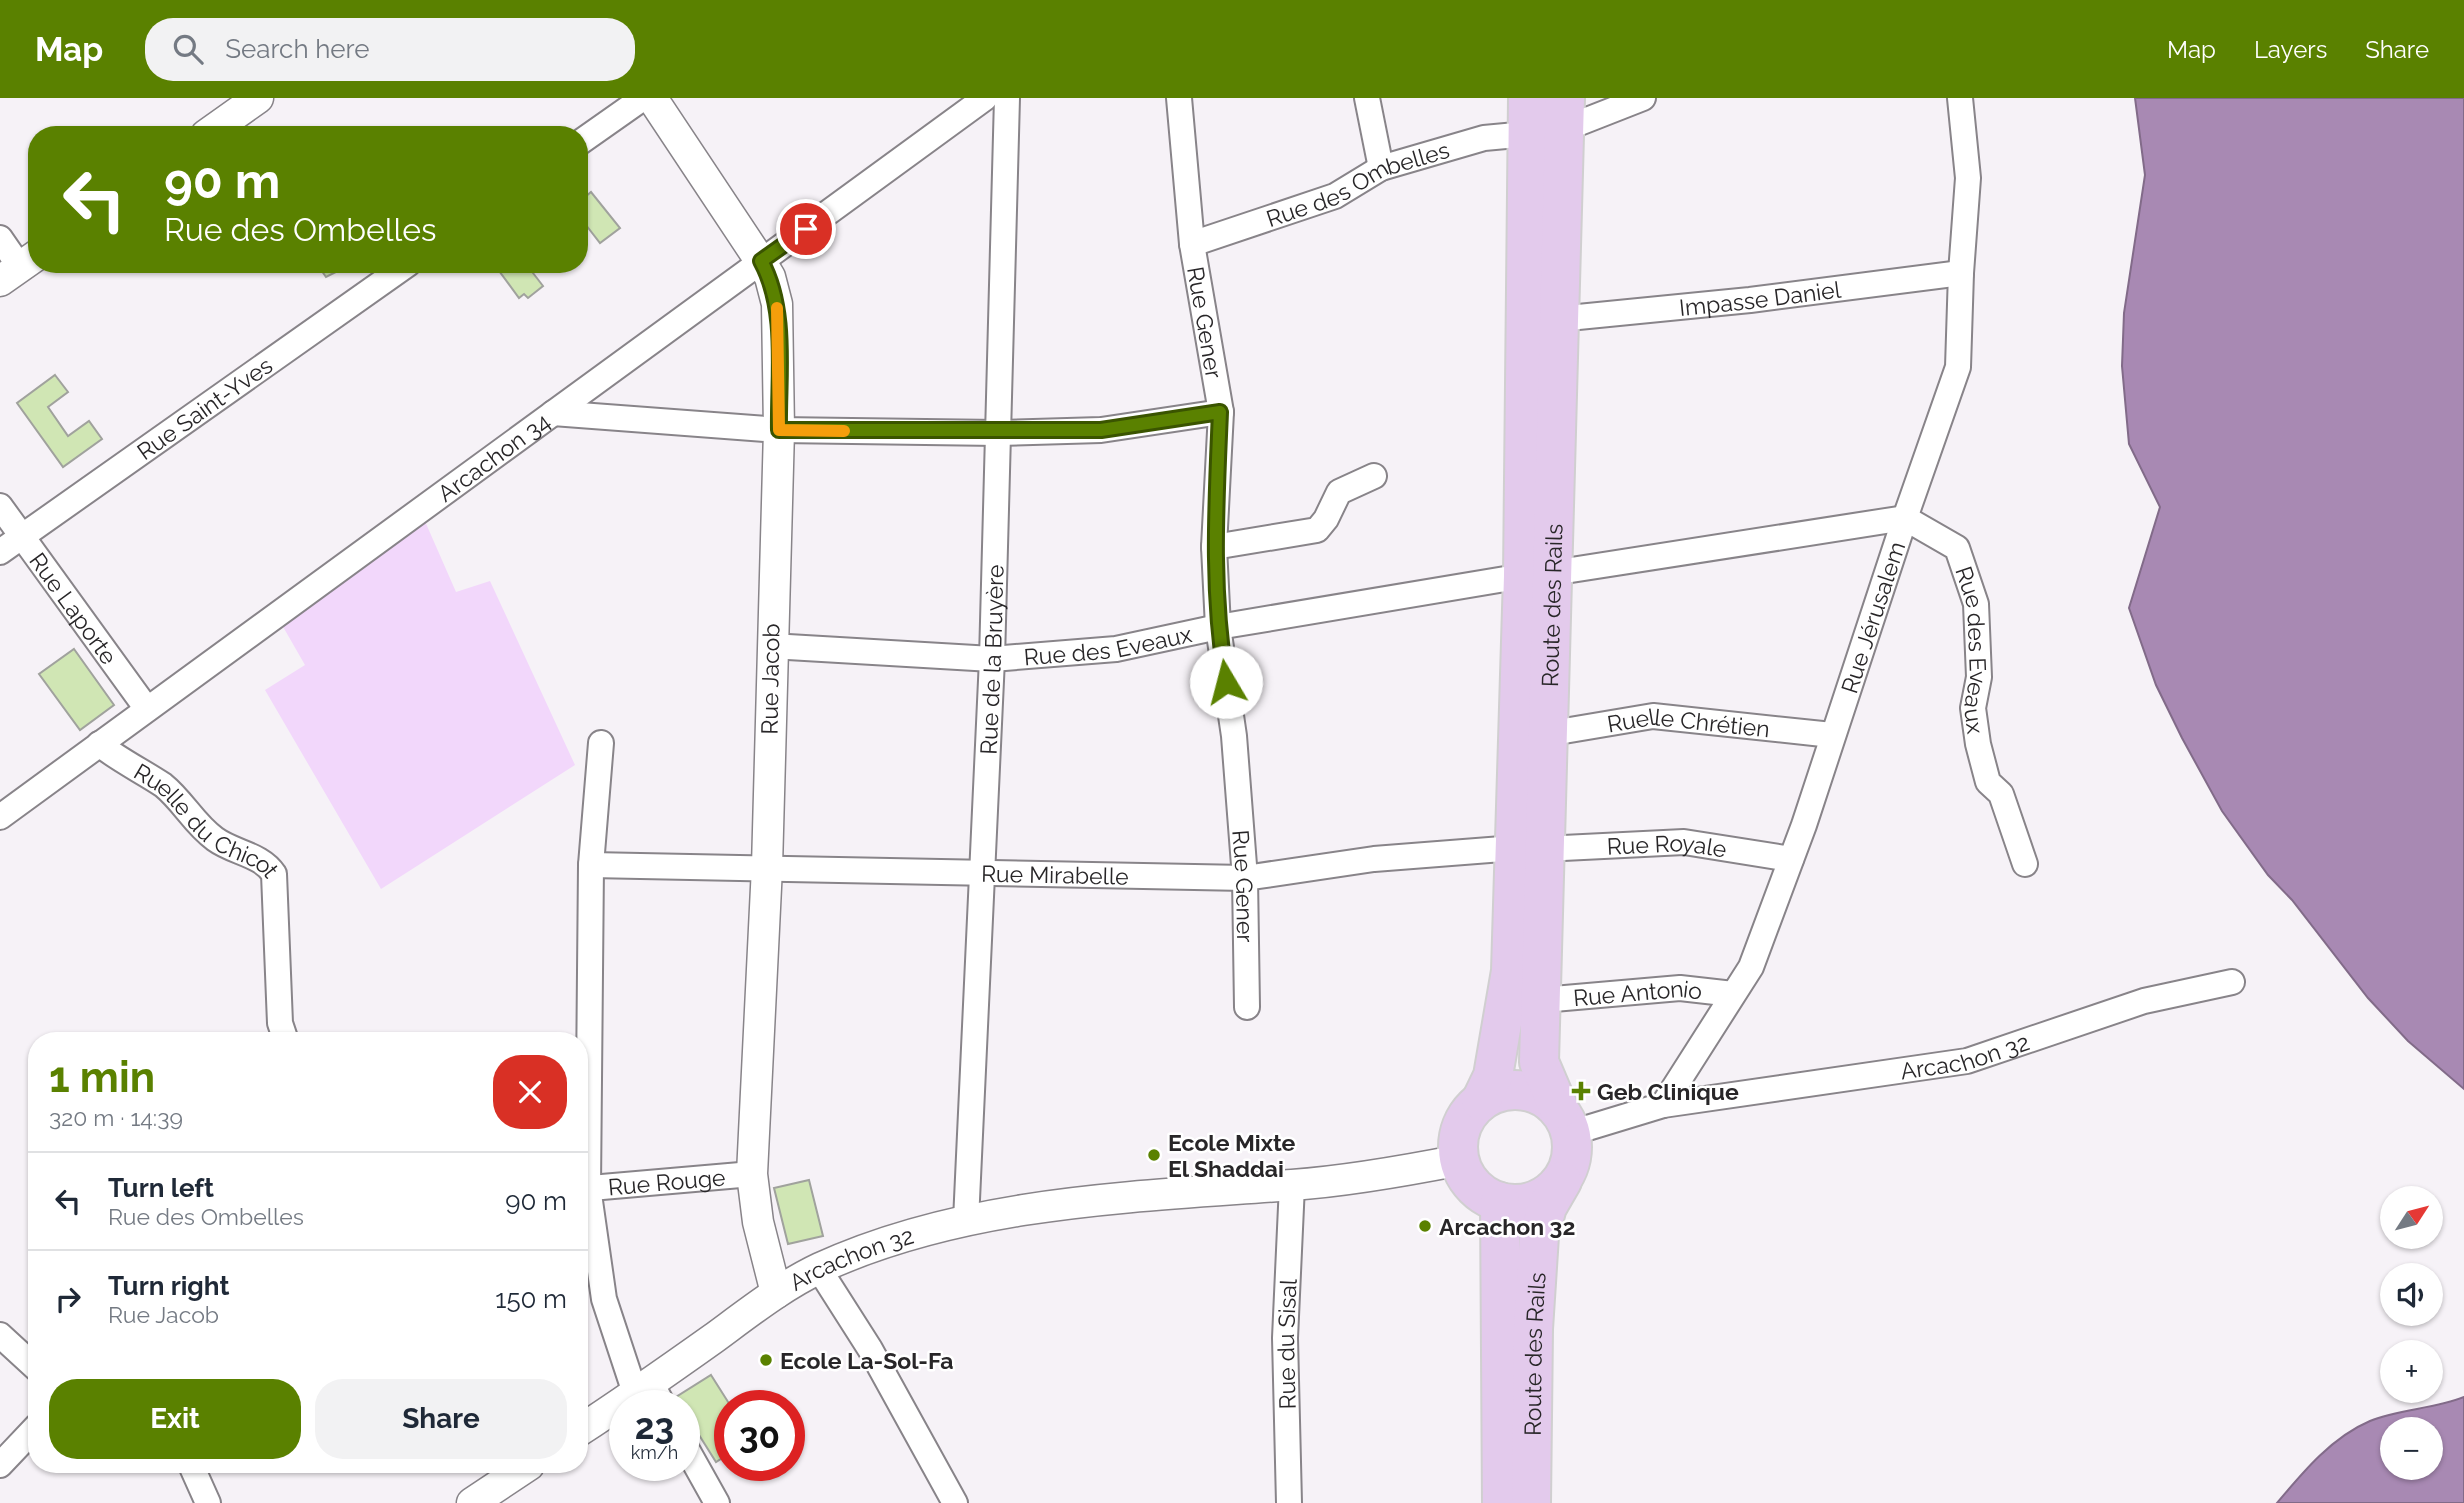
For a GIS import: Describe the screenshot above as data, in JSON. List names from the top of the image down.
{
  "streets": {
    "main road": ["Route des Rails"],
    "street": [
      "Rue des Ombelles",
      "Impasse Daniel",
      "Rue Gener",
      "Rue Saint-Yves",
      "Arcachon 34",
      "Rue Laporte",
      "Rue Jérusalem",
      "Rue des Eveaux",
      "Rue de la Bruyère",
      "Rue Jacob",
      "Ruelle Chrétien",
      "Ruelle du Chicot",
      "Rue Royale",
      "Rue Mirabelle",
      "Rue Antonio",
      "Arcachon 32",
      "Rue Rouge",
      "Rue du Sisal"
    ]
  },
  "crossings": [
    ["Rue des Ombelles", "Rue Gener"],
    ["Rue des Ombelles", "Route des Rails"],
    ["Impasse Daniel", "Route des Rails"],
    ["Impasse Daniel", "Rue Jérusalem"],
    ["Rue Gener", "Rue des Eveaux"],
    ["Rue Gener", "Rue Mirabelle"],
    ["Rue Saint-Yves", "Rue Laporte"],
    ["Arcachon 34", "Rue Laporte"],
    ["Arcachon 34", "Rue Jacob"],
    ["Arcachon 34", "Ruelle du Chicot"],
    ["Route des Rails", "Rue des Eveaux"],
    ["Route des Rails", "Ruelle Chrétien"],
    ["Route des Rails", "Rue Royale"],
    ["Route des Rails", "Rue Mirabelle"],
    ["Route des Rails", "Rue Antonio"],
    ["Route des Rails", "Arcachon 32"],
    ["Rue Jérusalem", "Rue des Eveaux"],
    ["Rue Jérusalem", "Ruelle Chrétien"],
    ["Rue Jérusalem", "Rue Royale"],
    ["Rue Jérusalem", "Rue Antonio"],
    ["Rue Jérusalem", "Arcachon 32"],
    ["Rue des Eveaux", "Rue de la Bruyère"],
    ["Rue des Eveaux", "Rue Jacob"],
    ["Rue de la Bruyère", "Rue Mirabelle"],
    ["Rue de la Bruyère", "Arcachon 32"],
    ["Rue Jacob", "Rue Mirabelle"],
    ["Rue Jacob", "Arcachon 32"],
    ["Rue Jacob", "Rue Rouge"],
    ["Rue Royale", "Rue Mirabelle"],
    ["Arcachon 32", "Rue du Sisal"]
  ],
  "places": {
    "health": ["Geb Clinique"],
    "other": ["Ecole Mixte El Shaddai", "Arcachon 32", "Ecole La-Sol-Fa"]
  },
  "north": "top right",
  "page": {
    "header": "Map",
    "search": "Search here",
    "nav": ["Map", "Layers", "Share"],
    "turn": ["90 m", "Rue des Ombelles"],
    "heading": ["1 min", "320 m · 14:39"],
    "list": [
      {
        "name": "Turn left",
        "note": "Rue des Ombelles",
        "value": "90 m"
      },
      {
        "name": "Turn right",
        "note": "Rue Jacob",
        "value": "150 m"
      }
    ],
    "map_buttons": ["+", "−"],
    "buttons": ["Exit", "Share"],
    "speed": "23 km/h",
    "limit": "30"
  }
}
